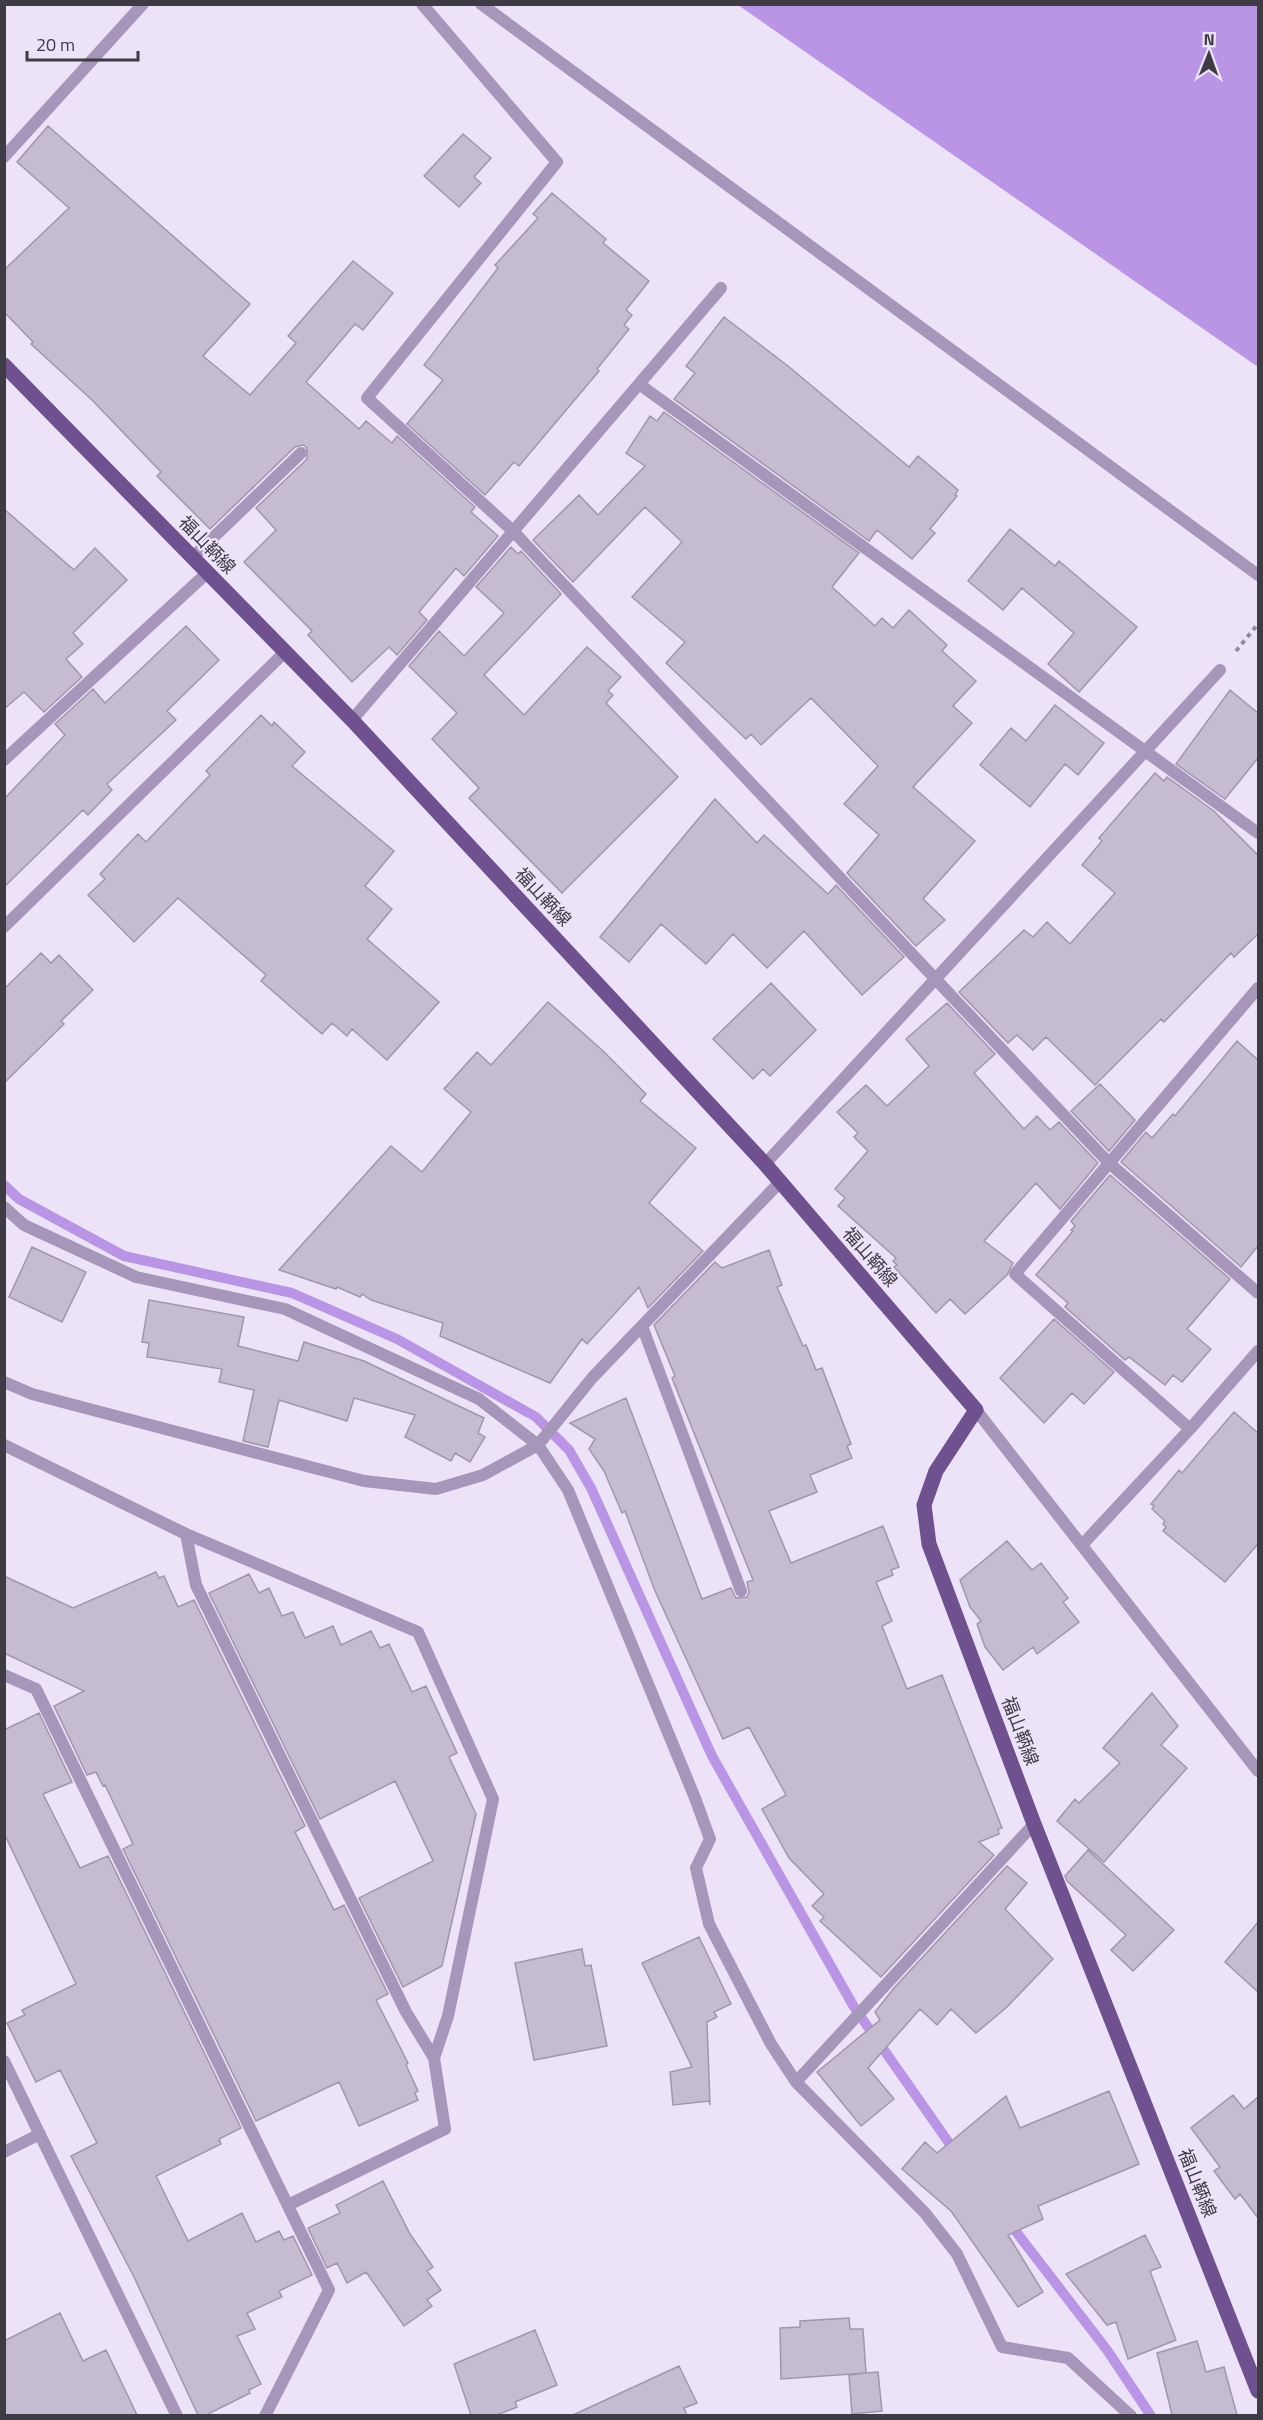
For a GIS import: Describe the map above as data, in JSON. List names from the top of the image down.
{
  "streets": {
    "main road": ["福山鞆線"]
  },
  "scale_bar": "20 m",
  "north": "top"
}
